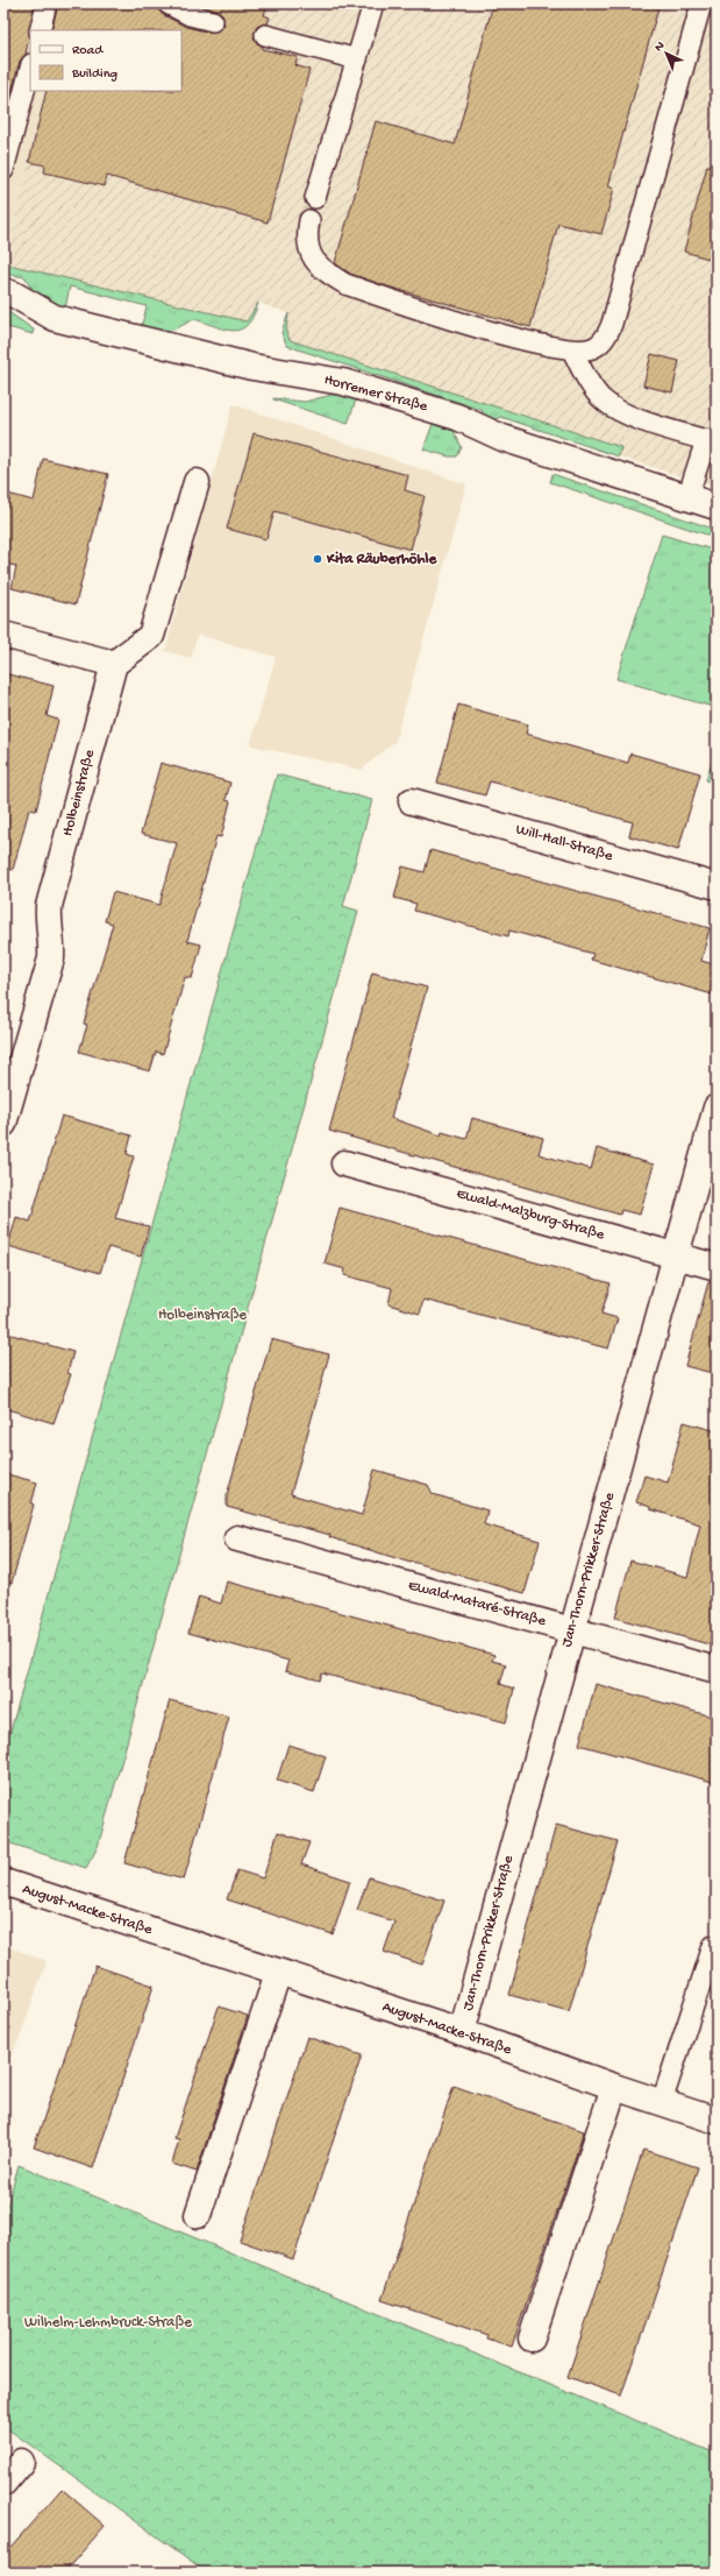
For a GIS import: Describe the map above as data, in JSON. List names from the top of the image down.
{
  "streets": {
    "street": [
      "Horremer Straße",
      "Holbeinstraße",
      "Will-Hall-Straße",
      "Ewald-Malzburg-Straße",
      "Jan-Thorn-Prikker-Straße",
      "Ewald-Mataré-Straße",
      "August-Macke-Straße"
    ]
  },
  "crossings": [
    ["Ewald-Malzburg-Straße", "Jan-Thorn-Prikker-Straße"],
    ["Jan-Thorn-Prikker-Straße", "Ewald-Mataré-Straße"],
    ["Jan-Thorn-Prikker-Straße", "August-Macke-Straße"]
  ],
  "parks": ["Holbeinstraße", "Wilhelm-Lehmbruck-Straße"],
  "places": ["Kita Räuberhöhle"],
  "legend": ["Road", "Building"],
  "north": "top left"
}
